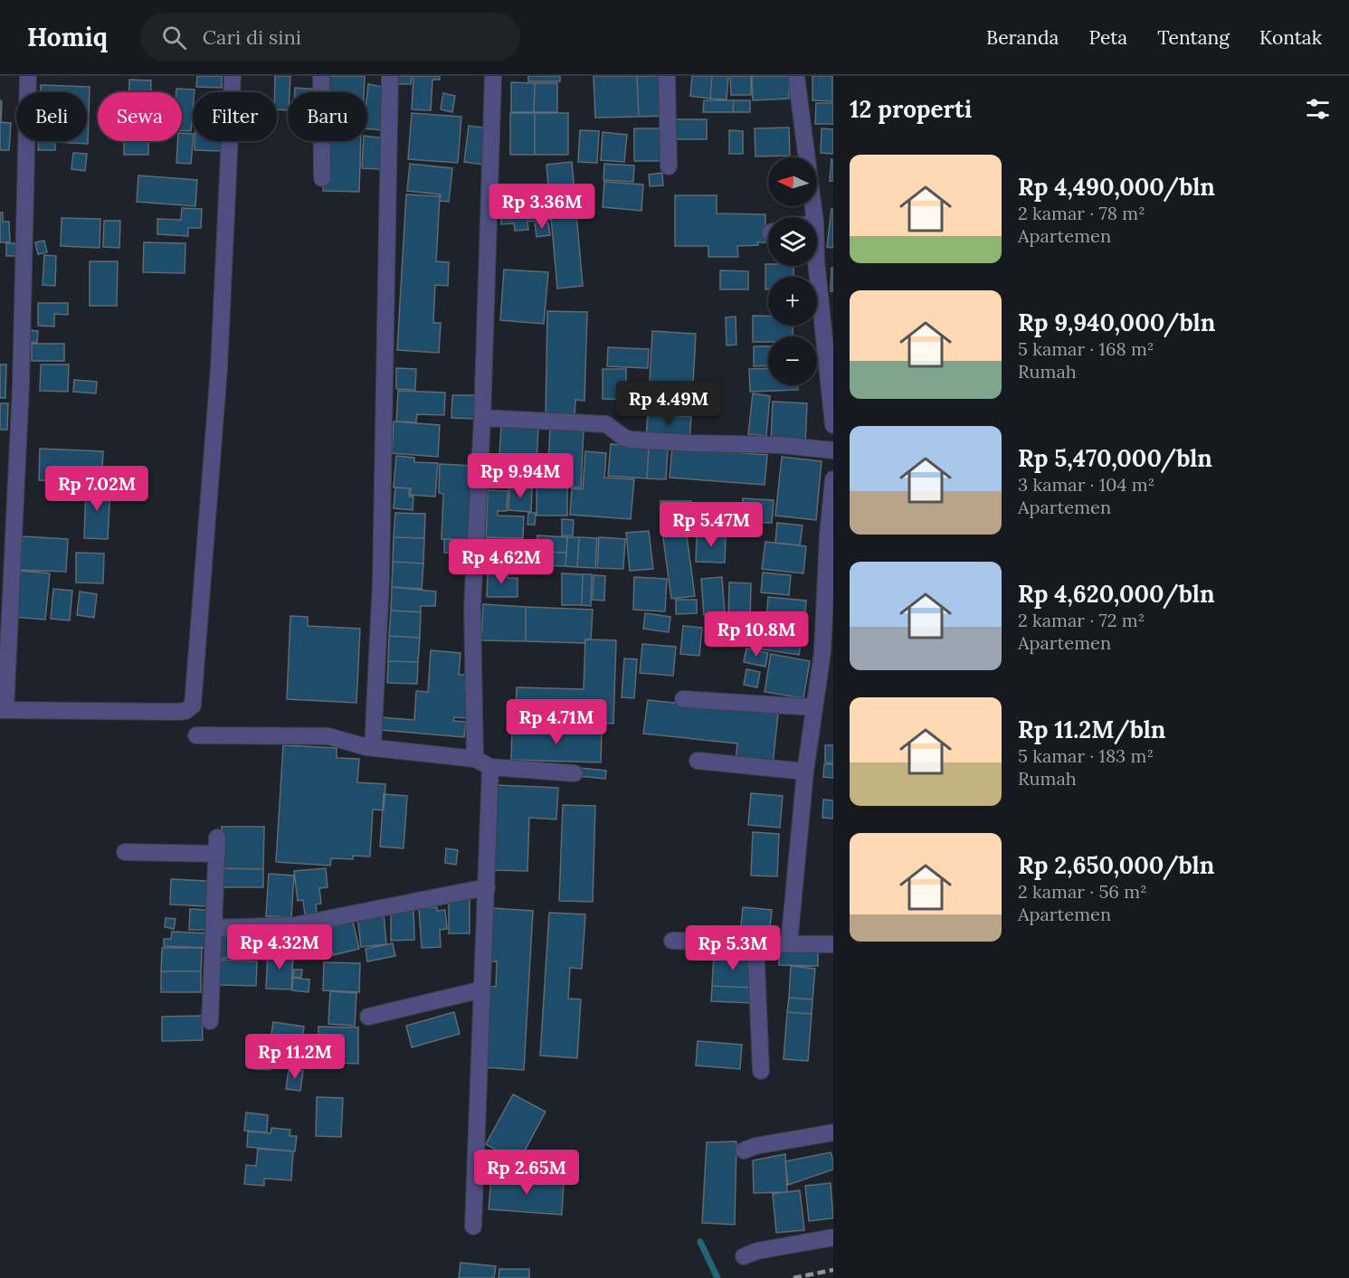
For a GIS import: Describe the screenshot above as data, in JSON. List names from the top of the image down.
{
  "north": "left",
  "page": {
    "header": "Homiq",
    "search": "Cari di sini",
    "nav": [
      "Beranda",
      "Peta",
      "Tentang",
      "Kontak"
    ],
    "heading": "12 properti",
    "chip": [
      "Beli",
      "Sewa",
      "Filter",
      "Baru"
    ],
    "list": [
      {
        "name": "Rp 4,490,000/bln",
        "note": "2 kamar · 78 m² · Apartemen"
      },
      {
        "name": "Rp 9,940,000/bln",
        "note": "5 kamar · 168 m² · Rumah"
      },
      {
        "name": "Rp 5,470,000/bln",
        "note": "3 kamar · 104 m² · Apartemen"
      },
      {
        "name": "Rp 4,620,000/bln",
        "note": "2 kamar · 72 m² · Apartemen"
      },
      {
        "name": "Rp 11.2M/bln",
        "note": "5 kamar · 183 m² · Rumah"
      },
      {
        "name": "Rp 2,650,000/bln",
        "note": "2 kamar · 56 m² · Apartemen"
      }
    ],
    "map_buttons": ["+", "−"],
    "price": [
      "Rp 3.36M",
      "Rp 4.49M",
      "Rp 9.94M",
      "Rp 7.02M",
      "Rp 5.47M",
      "Rp 4.62M",
      "Rp 10.8M",
      "Rp 4.71M",
      "Rp 4.32M",
      "Rp 5.3M",
      "Rp 11.2M",
      "Rp 2.65M"
    ]
  }
}
